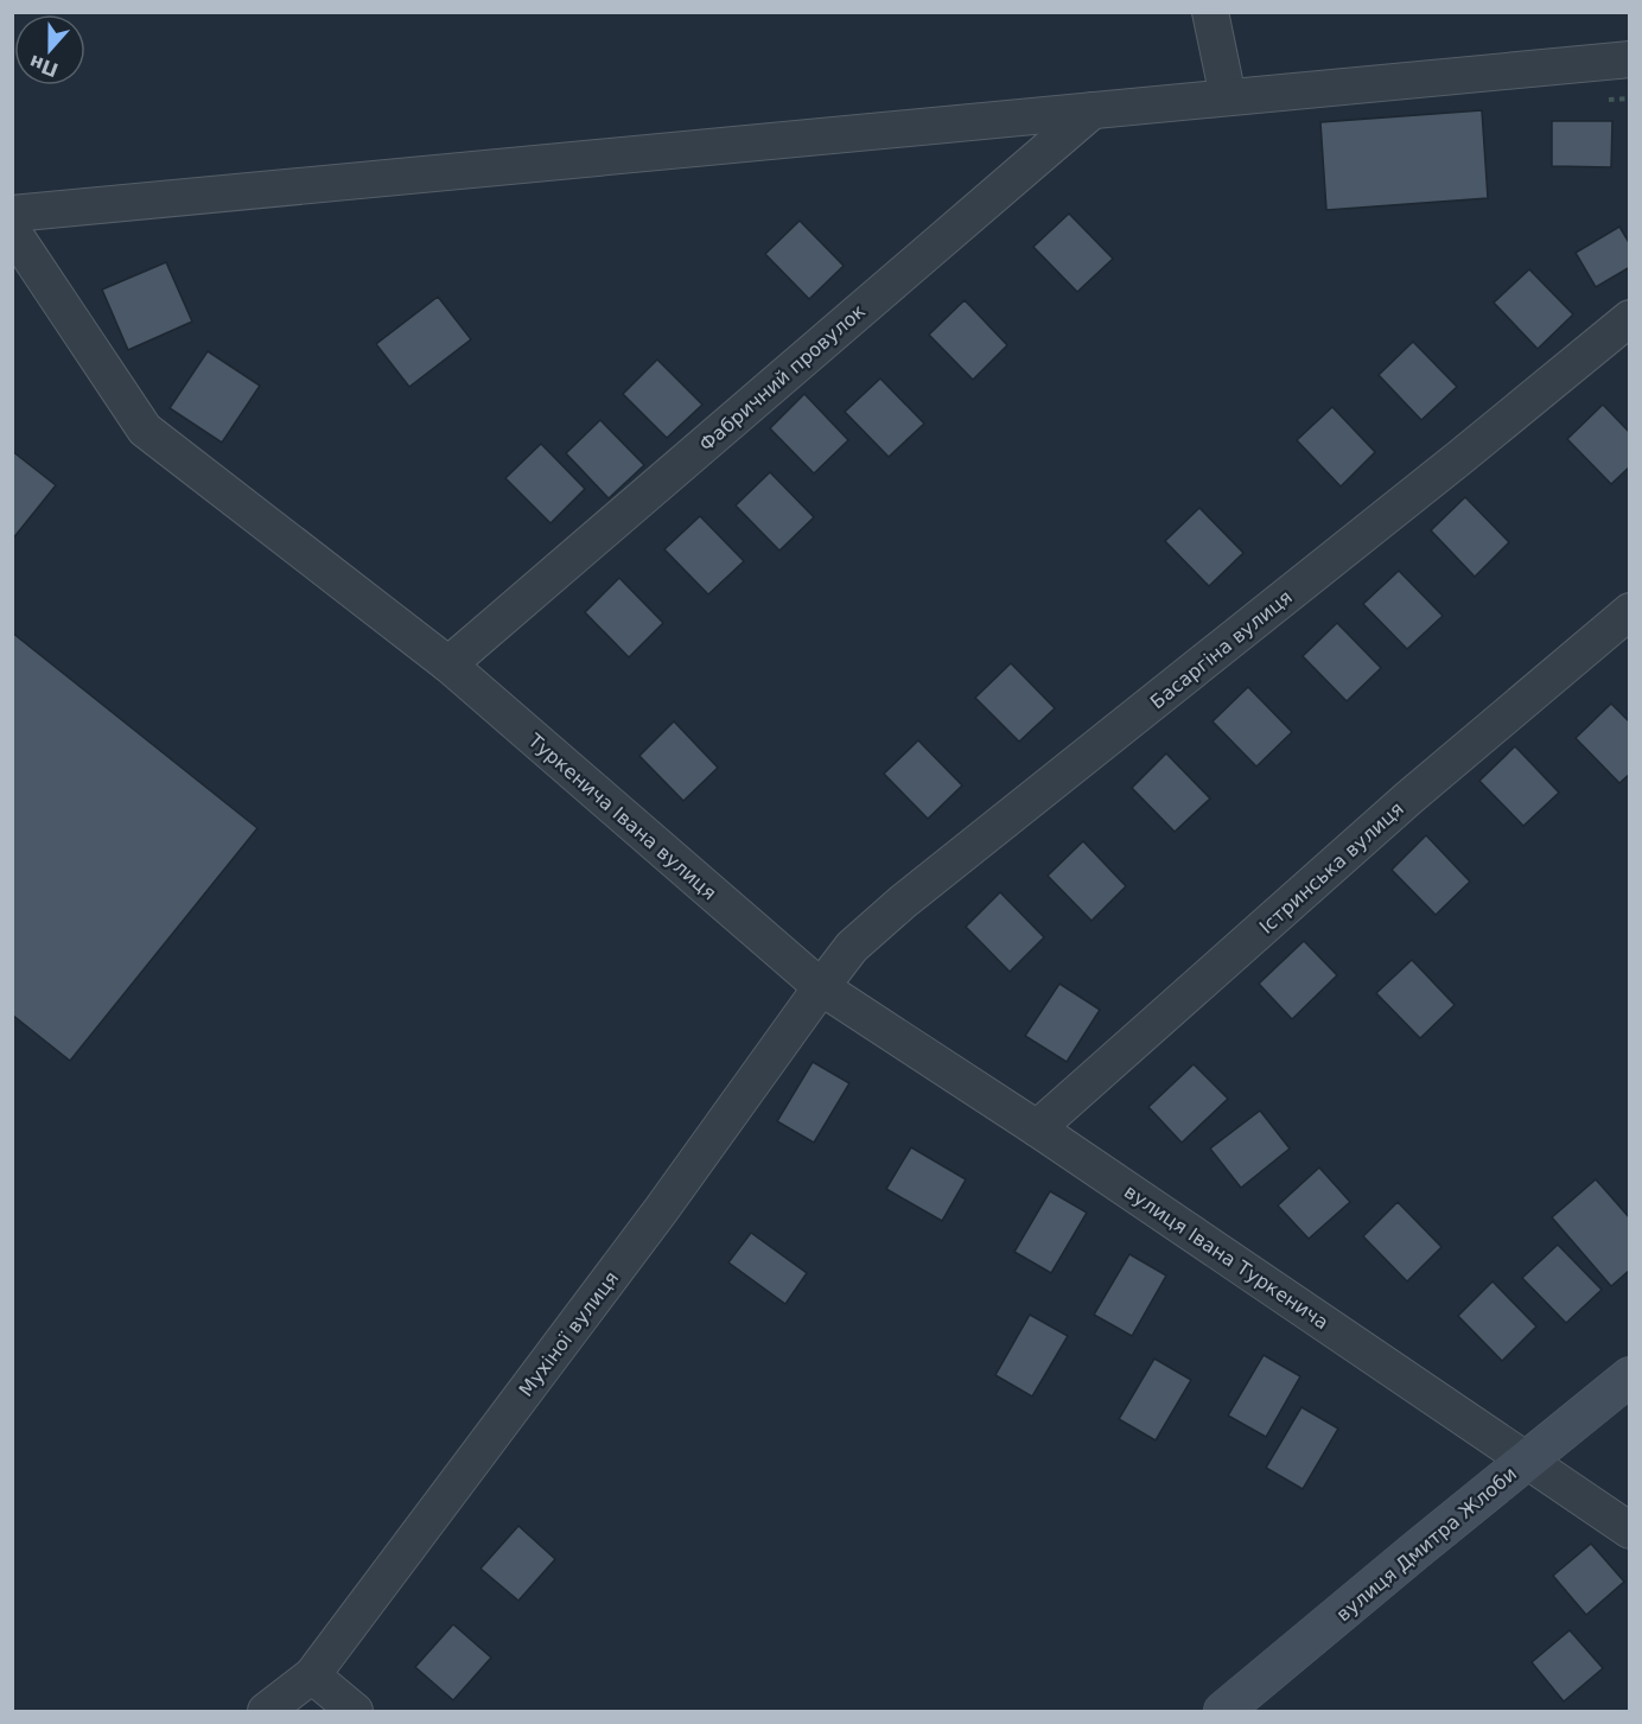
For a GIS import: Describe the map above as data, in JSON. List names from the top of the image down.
{
  "streets": {
    "main road": ["вулиця Дмитра Жлоби"],
    "street": [
      "Фабричний провулок",
      "Басаргіна вулиця",
      "Туркенича Івана вулиця",
      "Істринська вулиця",
      "вулиця Івана Туркенича",
      "Мухіної вулиця"
    ]
  },
  "crossings": [
    ["Фабричний провулок", "Туркенича Івана вулиця"],
    ["Басаргіна вулиця", "Туркенича Івана вулиця"],
    ["Басаргіна вулиця", "вулиця Івана Туркенича"],
    ["Басаргіна вулиця", "Мухіної вулиця"],
    ["Туркенича Івана вулиця", "вулиця Івана Туркенича"],
    ["Туркенича Івана вулиця", "Мухіної вулиця"],
    ["Істринська вулиця", "вулиця Івана Туркенича"],
    ["вулиця Івана Туркенича", "Мухіної вулиця"],
    ["вулиця Івана Туркенича", "вулиця Дмитра Жлоби"]
  ],
  "north": "bottom"
}
